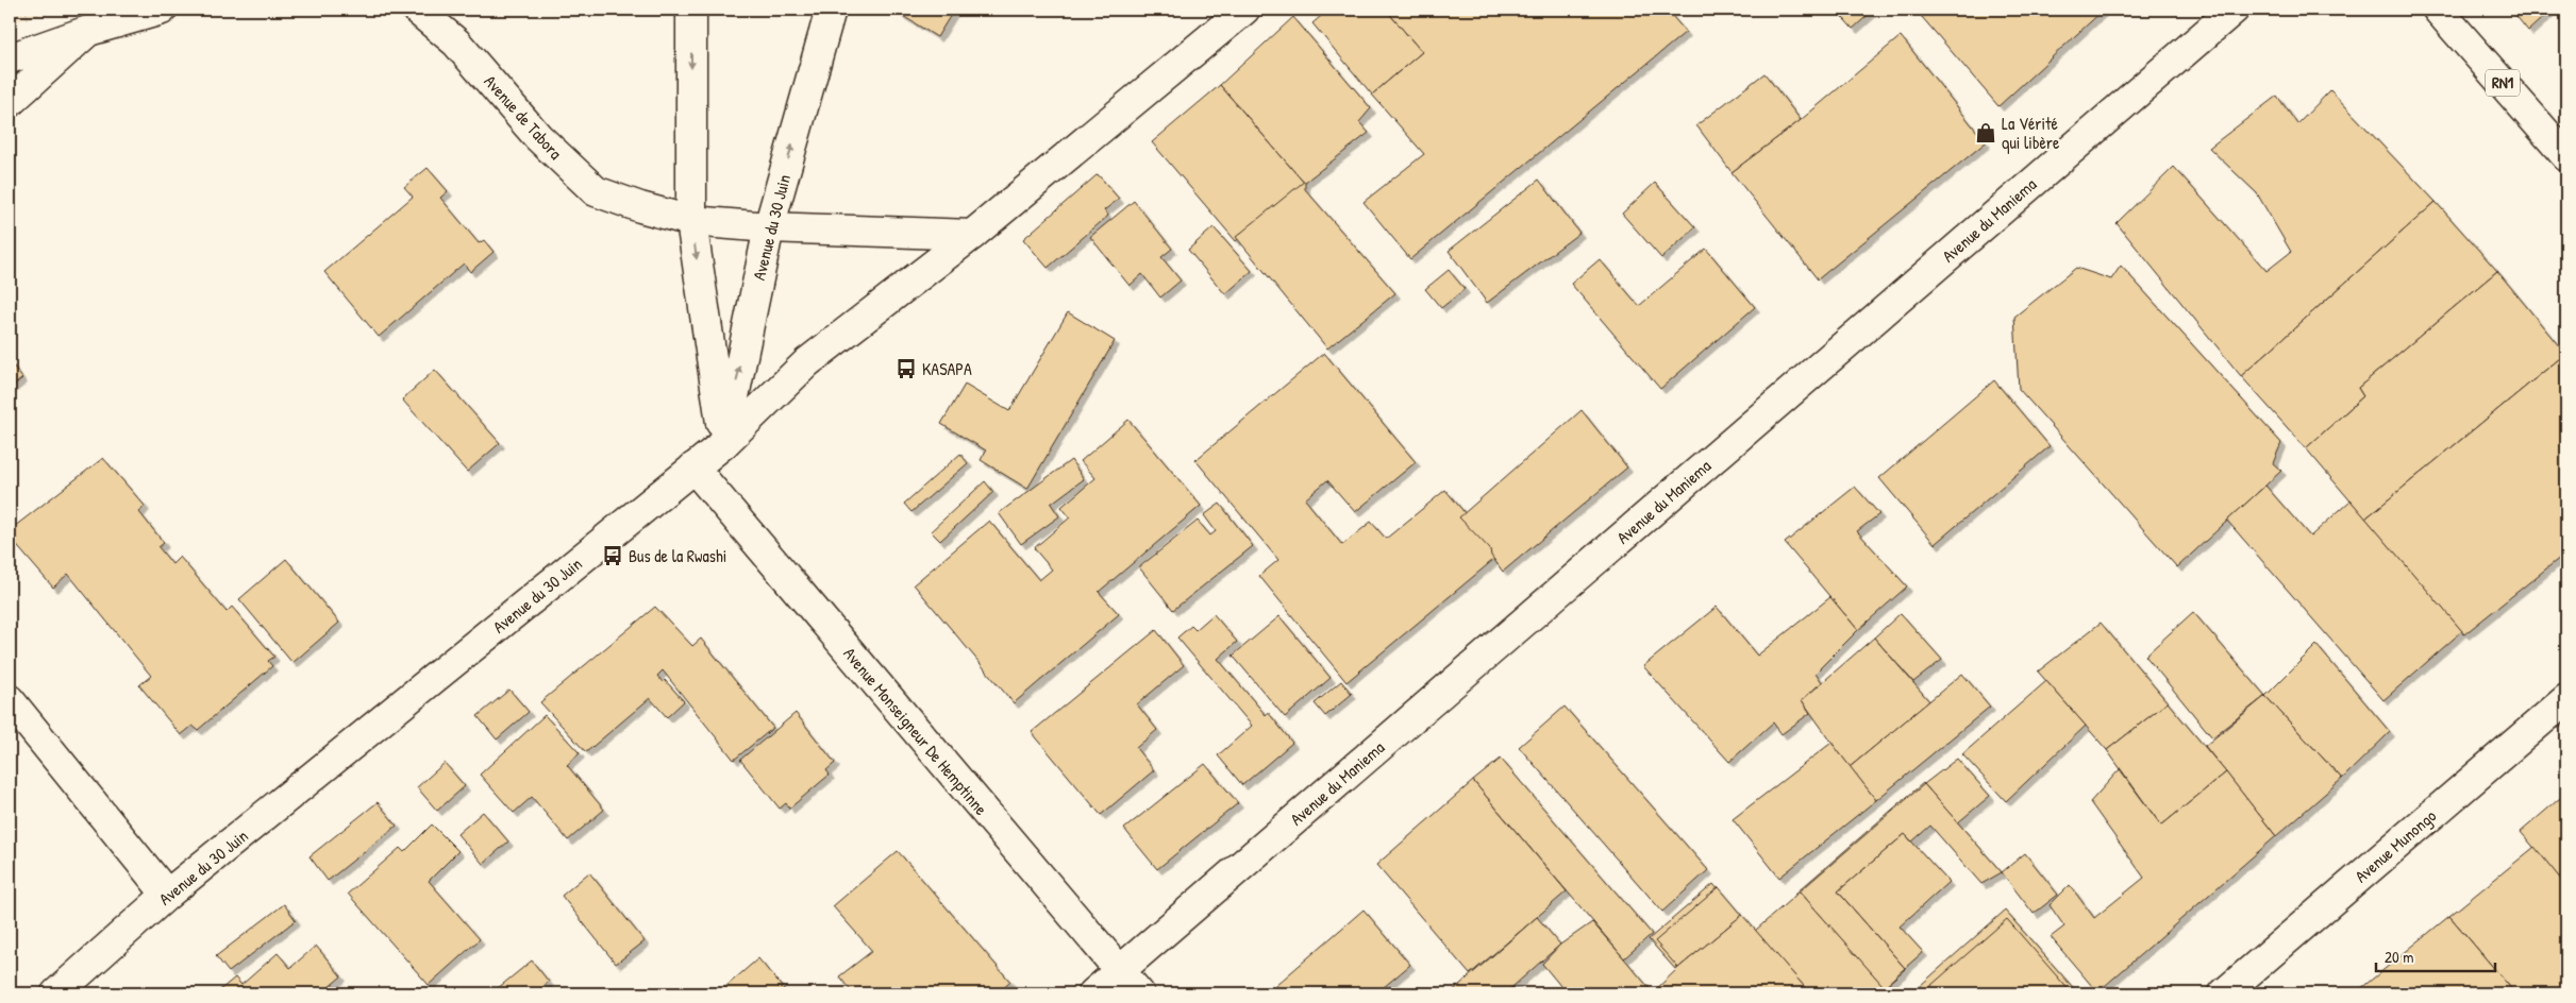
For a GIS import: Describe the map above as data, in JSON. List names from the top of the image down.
{
  "streets": {
    "main road": [
      "RN1",
      "Avenue de Tabora",
      "Avenue du Maniema",
      "Avenue du 30 Juin",
      "Avenue Monseigneur De Hemptinne",
      "Avenue Munongo"
    ]
  },
  "crossings": [
    ["Avenue de Tabora", "Avenue du 30 Juin"],
    ["Avenue du Maniema", "Avenue Monseigneur De Hemptinne"],
    ["Avenue du 30 Juin", "Avenue Monseigneur De Hemptinne"]
  ],
  "places": {
    "shop": ["La Vérité qui libère"],
    "bus stop": ["KASAPA", "Bus de la Rwashi"]
  },
  "scale_bar": "20 m"
}
